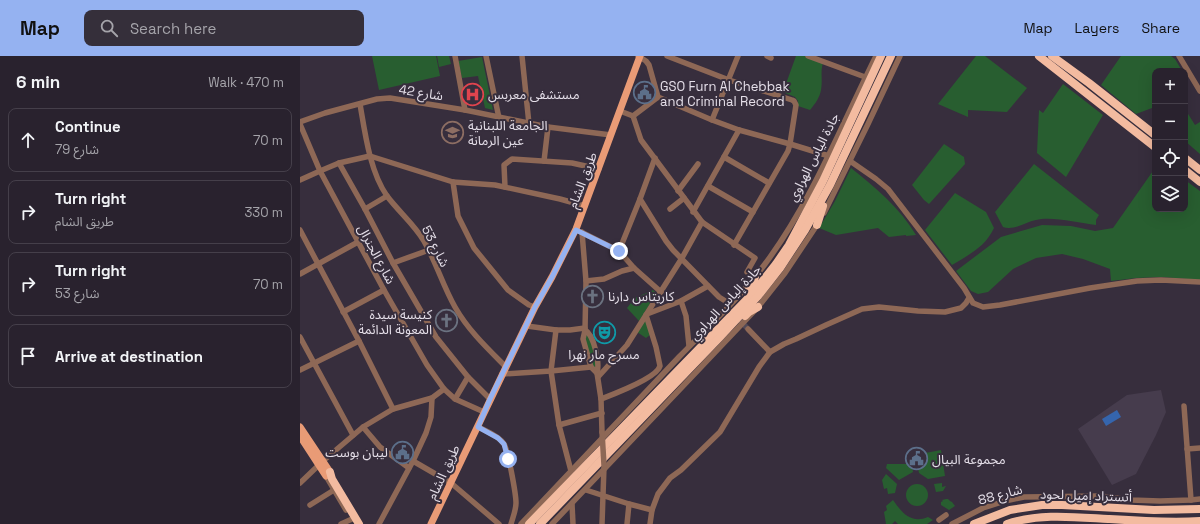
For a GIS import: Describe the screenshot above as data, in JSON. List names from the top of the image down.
{
  "streets": {
    "highway": ["جادة إلياس الهراوي", "أتستراد إميل لحود"],
    "main road": ["طريق الشام"],
    "street": [
      "شارع 42",
      "جادة الياس الهراوي",
      "شارع 53",
      "شارع الجنرال",
      "شارع 88"
    ]
  },
  "crossings": [
    ["شارع 42", "طريق الشام"],
    ["شارع 42", "شارع 53"],
    ["شارع 42", "شارع الجنرال"],
    ["جادة الياس الهراوي", "جادة إلياس الهراوي"],
    ["طريق الشام", "شارع 53"],
    ["طريق الشام", "شارع الجنرال"]
  ],
  "places": {
    "public building": ["GSO Furn Al Chebbak and Criminal Record", "ليبان بوست", "مجموعة البيال"],
    "hospital": ["مستشفى معربس"],
    "school or university": ["الجامعة اللبنانية عين الرمانة"],
    "church": ["كاريتاس دارنا", "كنيسة سيدة المعونة الدائمة"],
    "theatre": ["مسرح مار نهرا"]
  },
  "page": {
    "header": "Map",
    "search": "Search here",
    "nav": ["Map", "Layers", "Share"],
    "heading": ["6 min", "Walk · 470 m"],
    "map_buttons": ["+", "−"],
    "list": [
      ["Continue", "شارع 79", "70 m"],
      ["Turn right", "طريق الشام", "330 m"],
      ["Turn right", "شارع 53", "70 m"],
      "Arrive at destination"
    ]
  }
}
